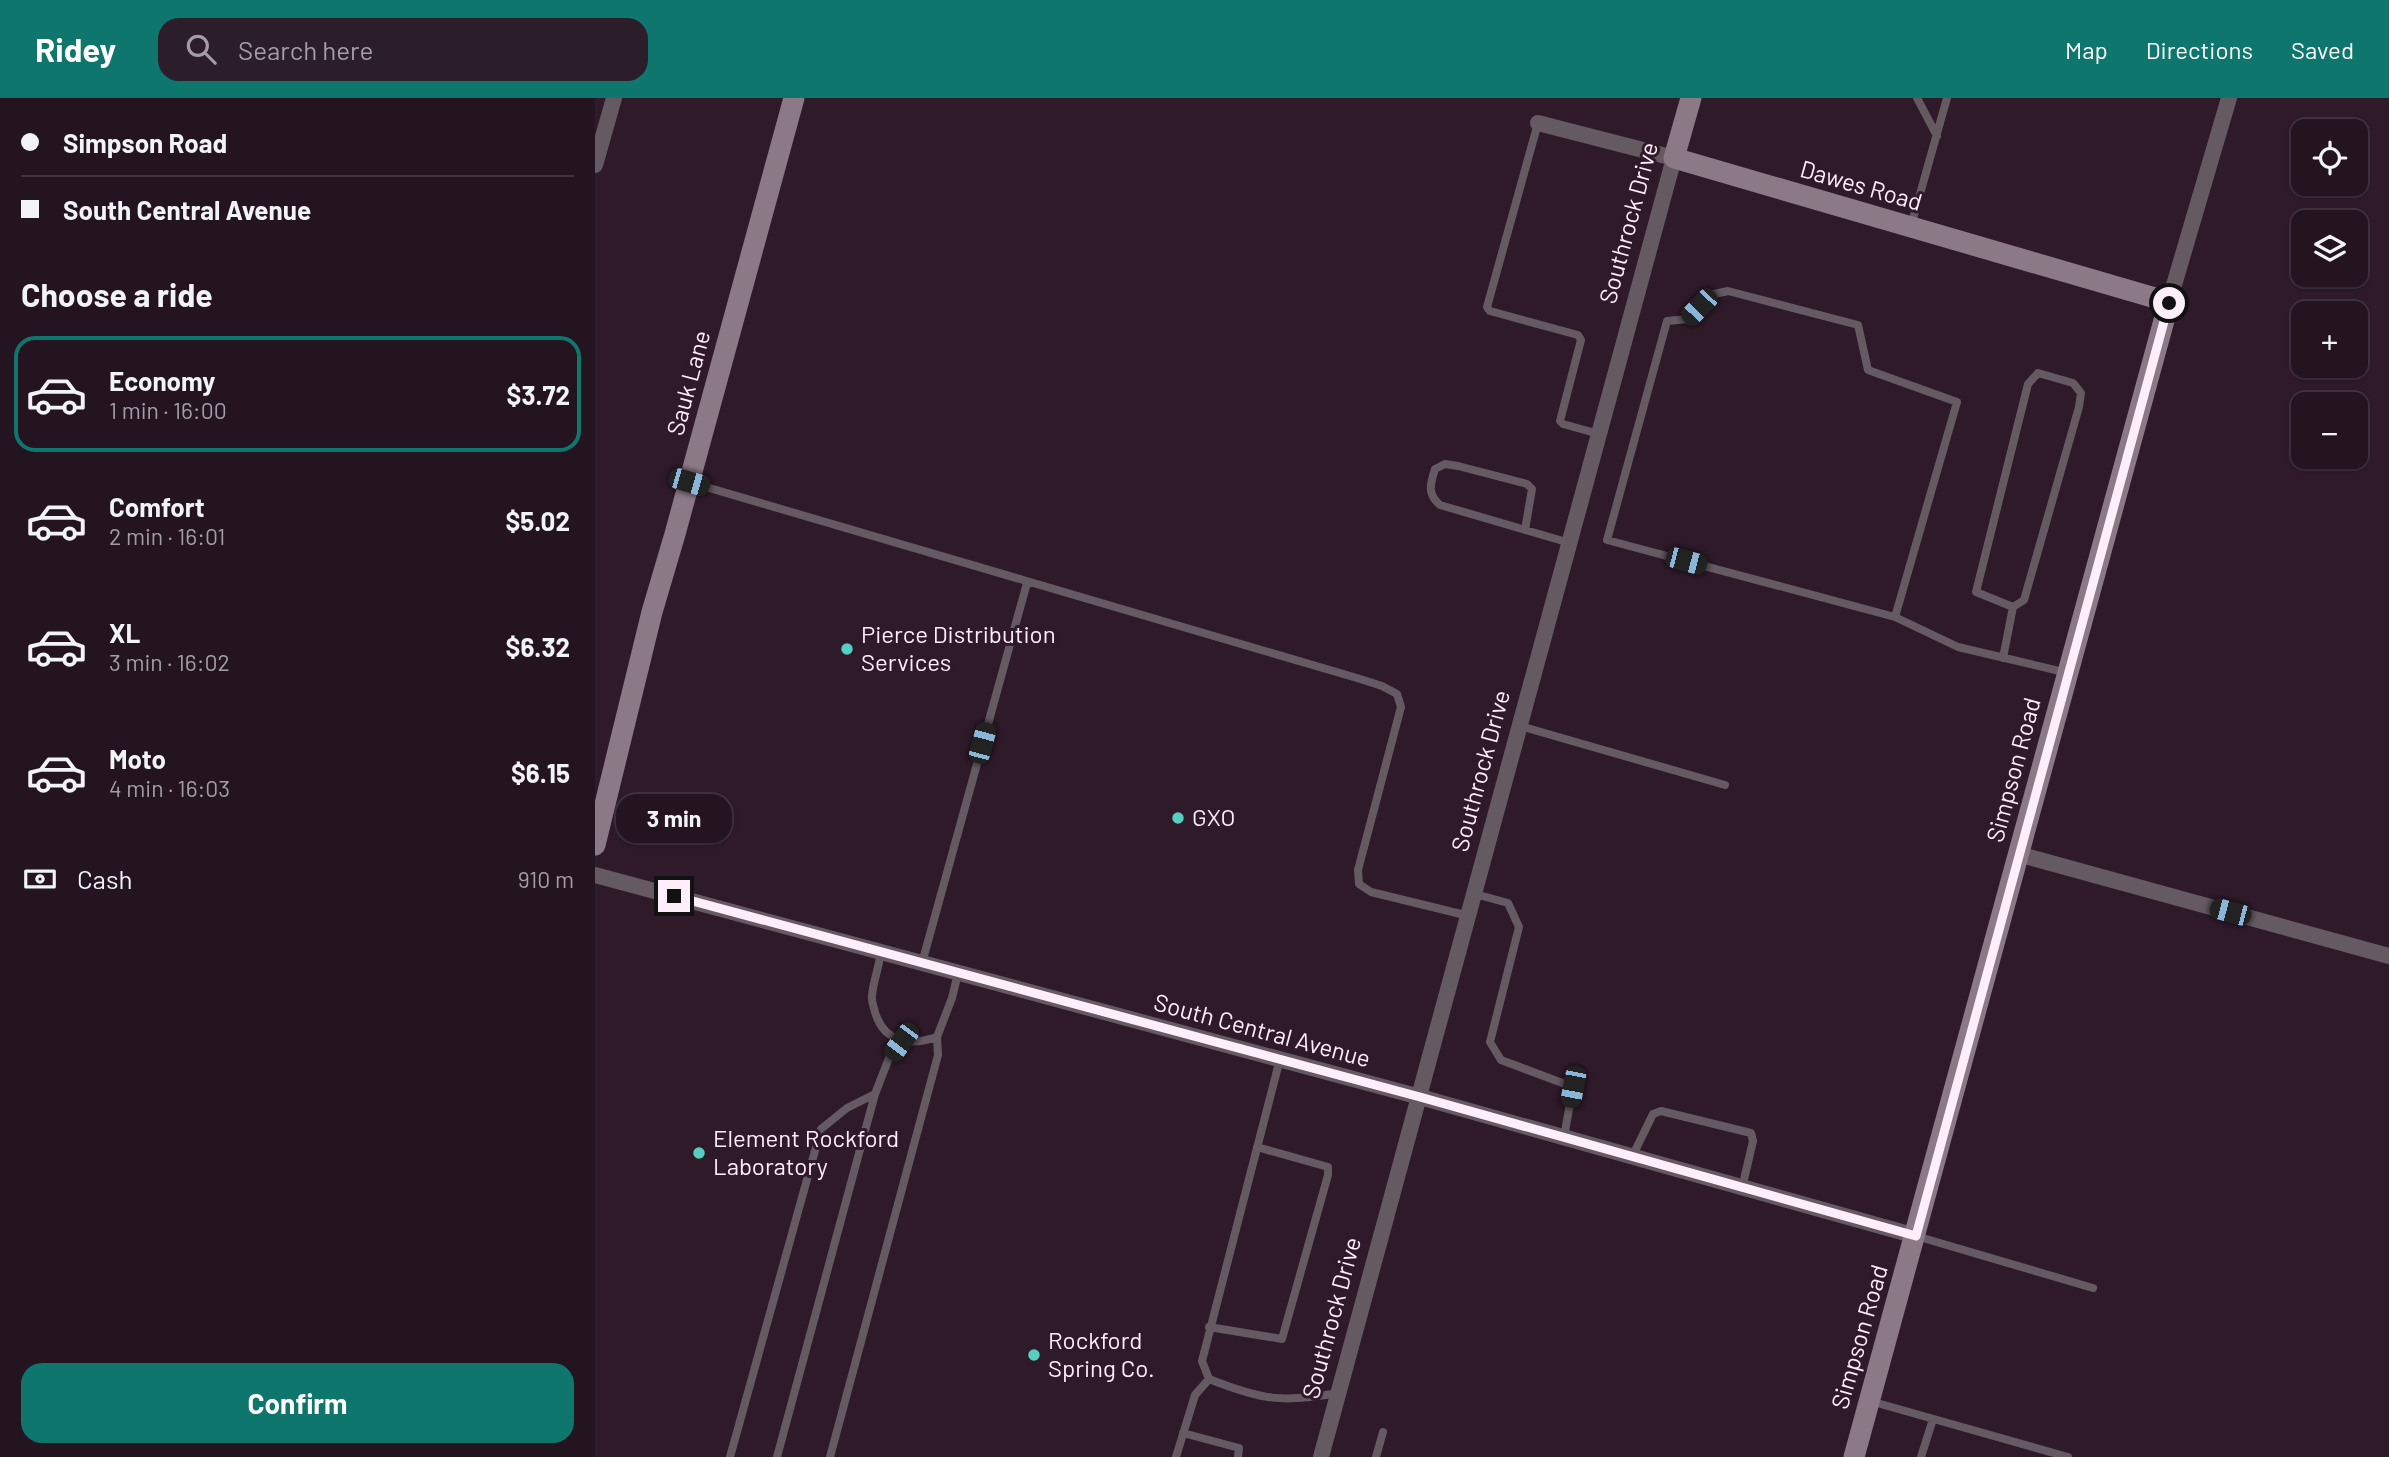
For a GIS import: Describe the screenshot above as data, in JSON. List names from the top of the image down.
{
  "streets": {
    "street": [
      "Dawes Road",
      "Southrock Drive",
      "Sauk Lane",
      "Simpson Road",
      "South Central Avenue"
    ]
  },
  "crossings": [
    ["Dawes Road", "Southrock Drive"],
    ["Dawes Road", "Simpson Road"],
    ["Southrock Drive", "South Central Avenue"],
    ["Simpson Road", "South Central Avenue"]
  ],
  "places": [
    "Pierce Distribution Services",
    "GXO",
    "Element Rockford Laboratory",
    "Rockford Spring Co."
  ],
  "page": {
    "header": "Ridey",
    "search": "Search here",
    "nav": ["Map", "Directions", "Saved"],
    "banner": ["Simpson Road", "South Central Avenue"],
    "map_buttons": ["+", "−"],
    "heading": "Choose a ride",
    "list": [
      {
        "name": "Economy",
        "note": "1 min · 16:00",
        "value": "$3.72"
      },
      {
        "name": "Comfort",
        "note": "2 min · 16:01",
        "value": "$5.02"
      },
      {
        "name": "XL",
        "note": "3 min · 16:02",
        "value": "$6.32"
      },
      {
        "name": "Moto",
        "note": "4 min · 16:03",
        "value": "$6.15"
      }
    ],
    "bubble": "3 min",
    "pay": ["Cash", "910 m"],
    "buttons": "Confirm"
  }
}
